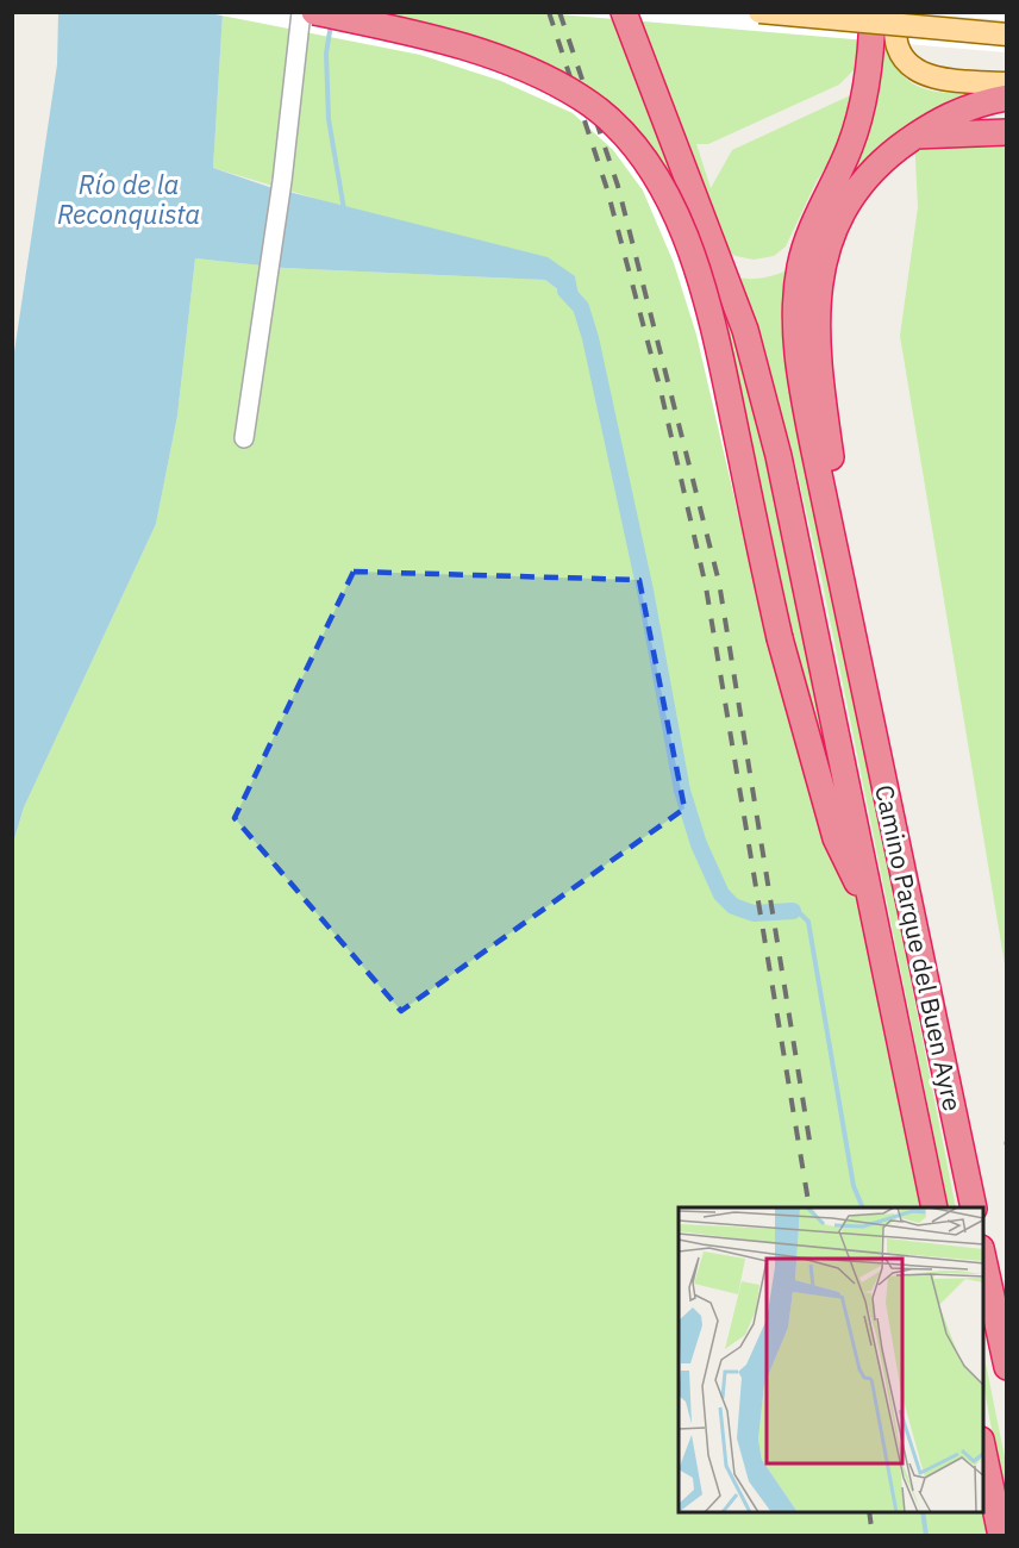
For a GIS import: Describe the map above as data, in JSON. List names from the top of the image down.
{
  "streets": {
    "highway": ["Camino Parque del Buen Ayre"]
  },
  "water": ["Río de la Reconquista"]
}
